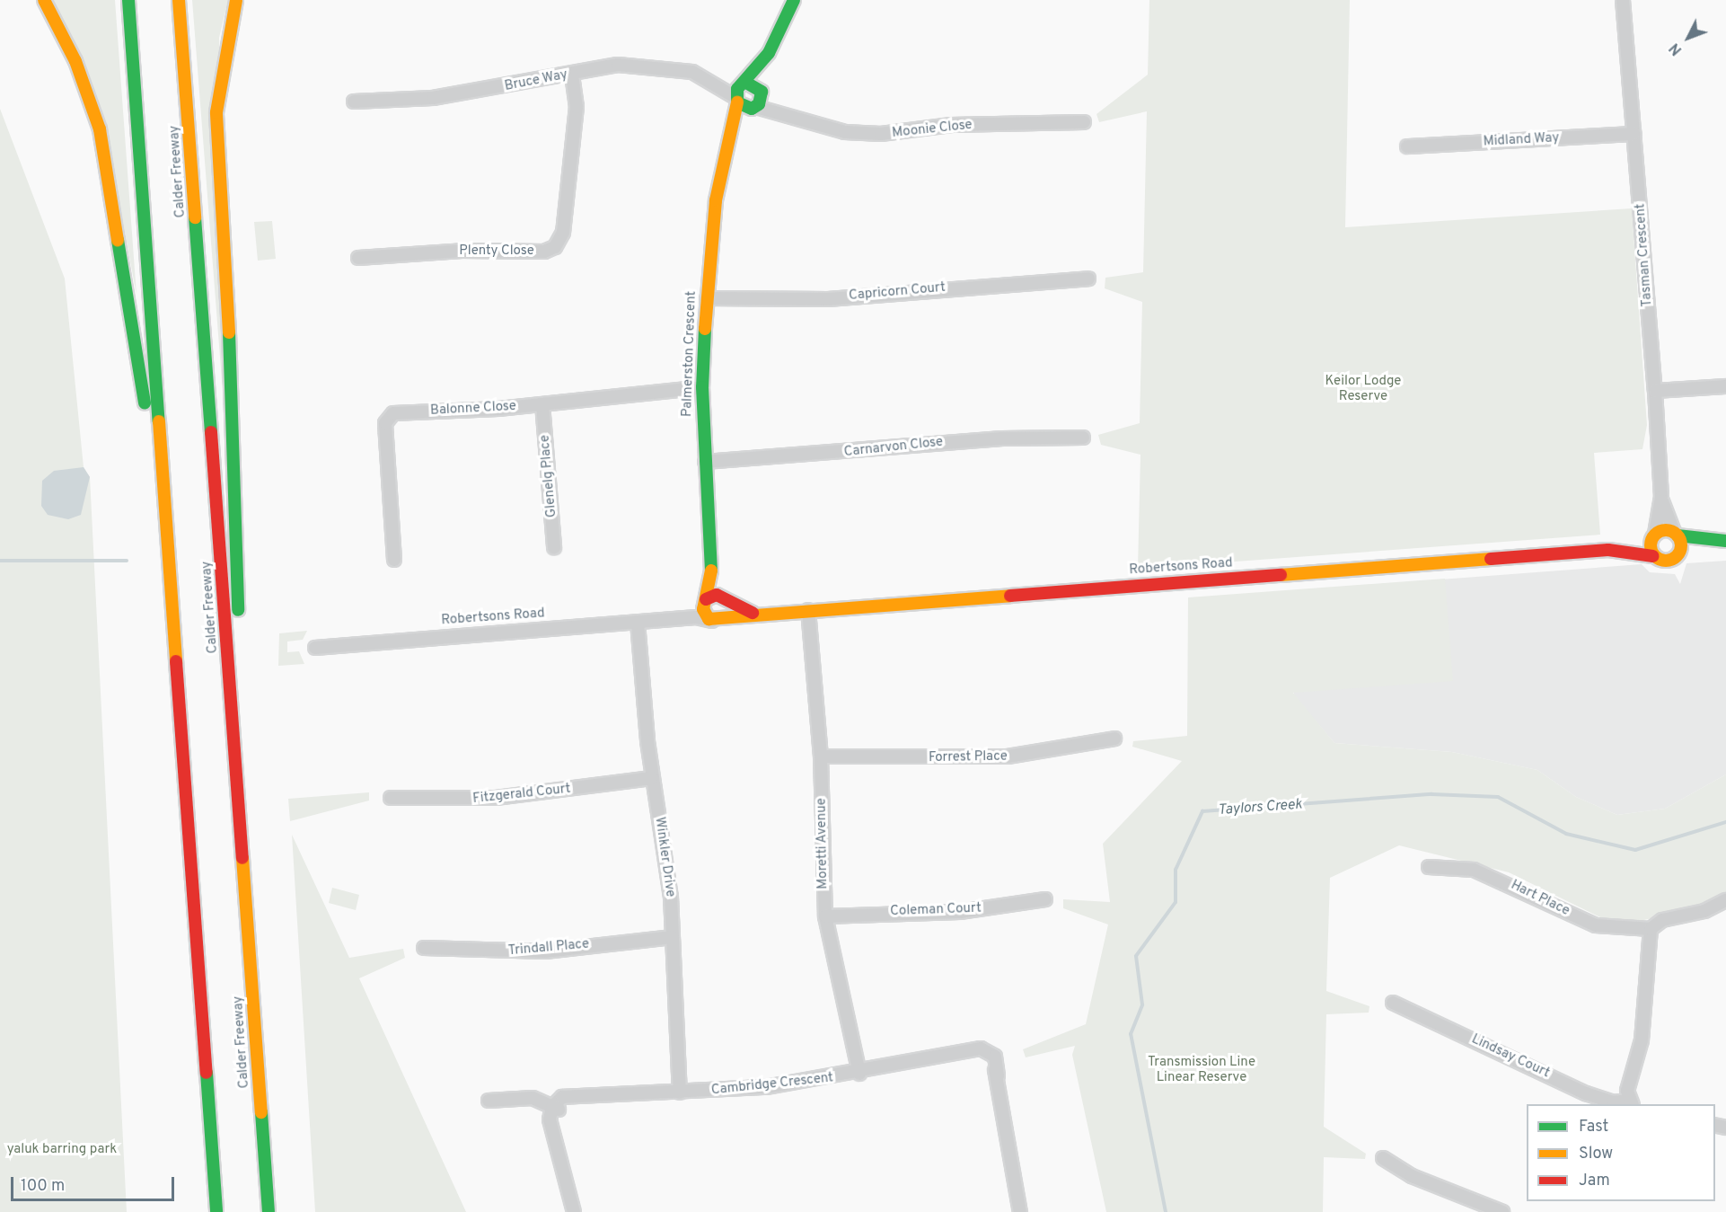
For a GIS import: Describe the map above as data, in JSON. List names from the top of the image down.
{
  "streets": {
    "main road": ["Calder Freeway", "Palmerston Crescent", "Robertsons Road"],
    "street": [
      "Bruce Way",
      "Moonie Close",
      "Midland Way",
      "Plenty Close",
      "Tasman Crescent",
      "Capricorn Court",
      "Balonne Close",
      "Carnarvon Close",
      "Glenelg Place",
      "Forrest Place",
      "Fitzgerald Court",
      "Moretti Avenue",
      "Winkler Drive",
      "Hart Place",
      "Coleman Court",
      "Trindall Place",
      "Lindsay Court",
      "Cambridge Crescent"
    ]
  },
  "crossings": [
    ["Bruce Way", "Plenty Close"],
    ["Bruce Way", "Palmerston Crescent"],
    ["Moonie Close", "Palmerston Crescent"],
    ["Midland Way", "Tasman Crescent"],
    ["Tasman Crescent", "Robertsons Road"],
    ["Capricorn Court", "Palmerston Crescent"],
    ["Palmerston Crescent", "Balonne Close"],
    ["Palmerston Crescent", "Carnarvon Close"],
    ["Palmerston Crescent", "Robertsons Road"],
    ["Balonne Close", "Glenelg Place"],
    ["Robertsons Road", "Moretti Avenue"],
    ["Robertsons Road", "Winkler Drive"],
    ["Forrest Place", "Moretti Avenue"],
    ["Fitzgerald Court", "Winkler Drive"],
    ["Moretti Avenue", "Coleman Court"],
    ["Moretti Avenue", "Cambridge Crescent"],
    ["Winkler Drive", "Trindall Place"],
    ["Winkler Drive", "Cambridge Crescent"]
  ],
  "water": ["Taylors Creek"],
  "parks": ["Keilor Lodge Reserve", "Transmission Line Linear Reserve", "yaluk barring park"],
  "legend": ["Fast", "Slow", "Jam"],
  "scale_bar": "100 m",
  "north": "bottom left"
}
